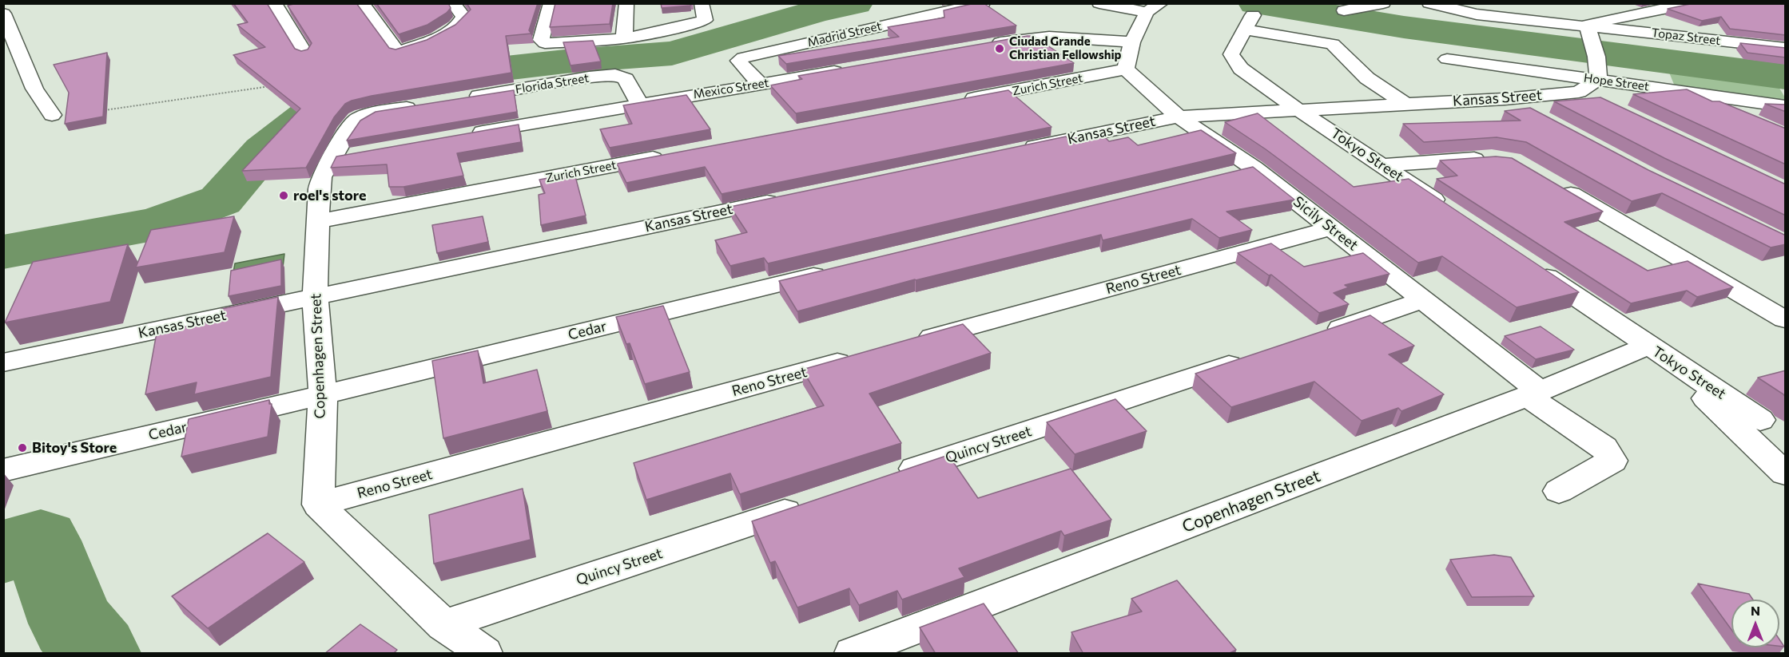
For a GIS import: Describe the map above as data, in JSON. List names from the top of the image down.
{
  "streets": {
    "street": [
      "Madrid Street",
      "Topaz Street",
      "Hope Street",
      "Florida Street",
      "Zurich Street",
      "Mexico Street",
      "Kansas Street",
      "Tokyo Street",
      "Sicily Street",
      "Reno Street",
      "Cedar",
      "Copenhagen Street",
      "Quincy Street"
    ]
  },
  "crossings": [
    ["Madrid Street", "Mexico Street"],
    ["Hope Street", "Kansas Street"],
    ["Florida Street", "Mexico Street"],
    ["Zurich Street", "Sicily Street"],
    ["Zurich Street", "Copenhagen Street"],
    ["Kansas Street", "Tokyo Street"],
    ["Kansas Street", "Sicily Street"],
    ["Kansas Street", "Copenhagen Street"],
    ["Tokyo Street", "Copenhagen Street"],
    ["Sicily Street", "Reno Street"],
    ["Sicily Street", "Copenhagen Street"],
    ["Reno Street", "Copenhagen Street"],
    ["Cedar", "Copenhagen Street"]
  ],
  "places": ["Ciudad Grande Christian Fellowship", "roel's store", "Bitoy's Store"],
  "north": "top"
}
